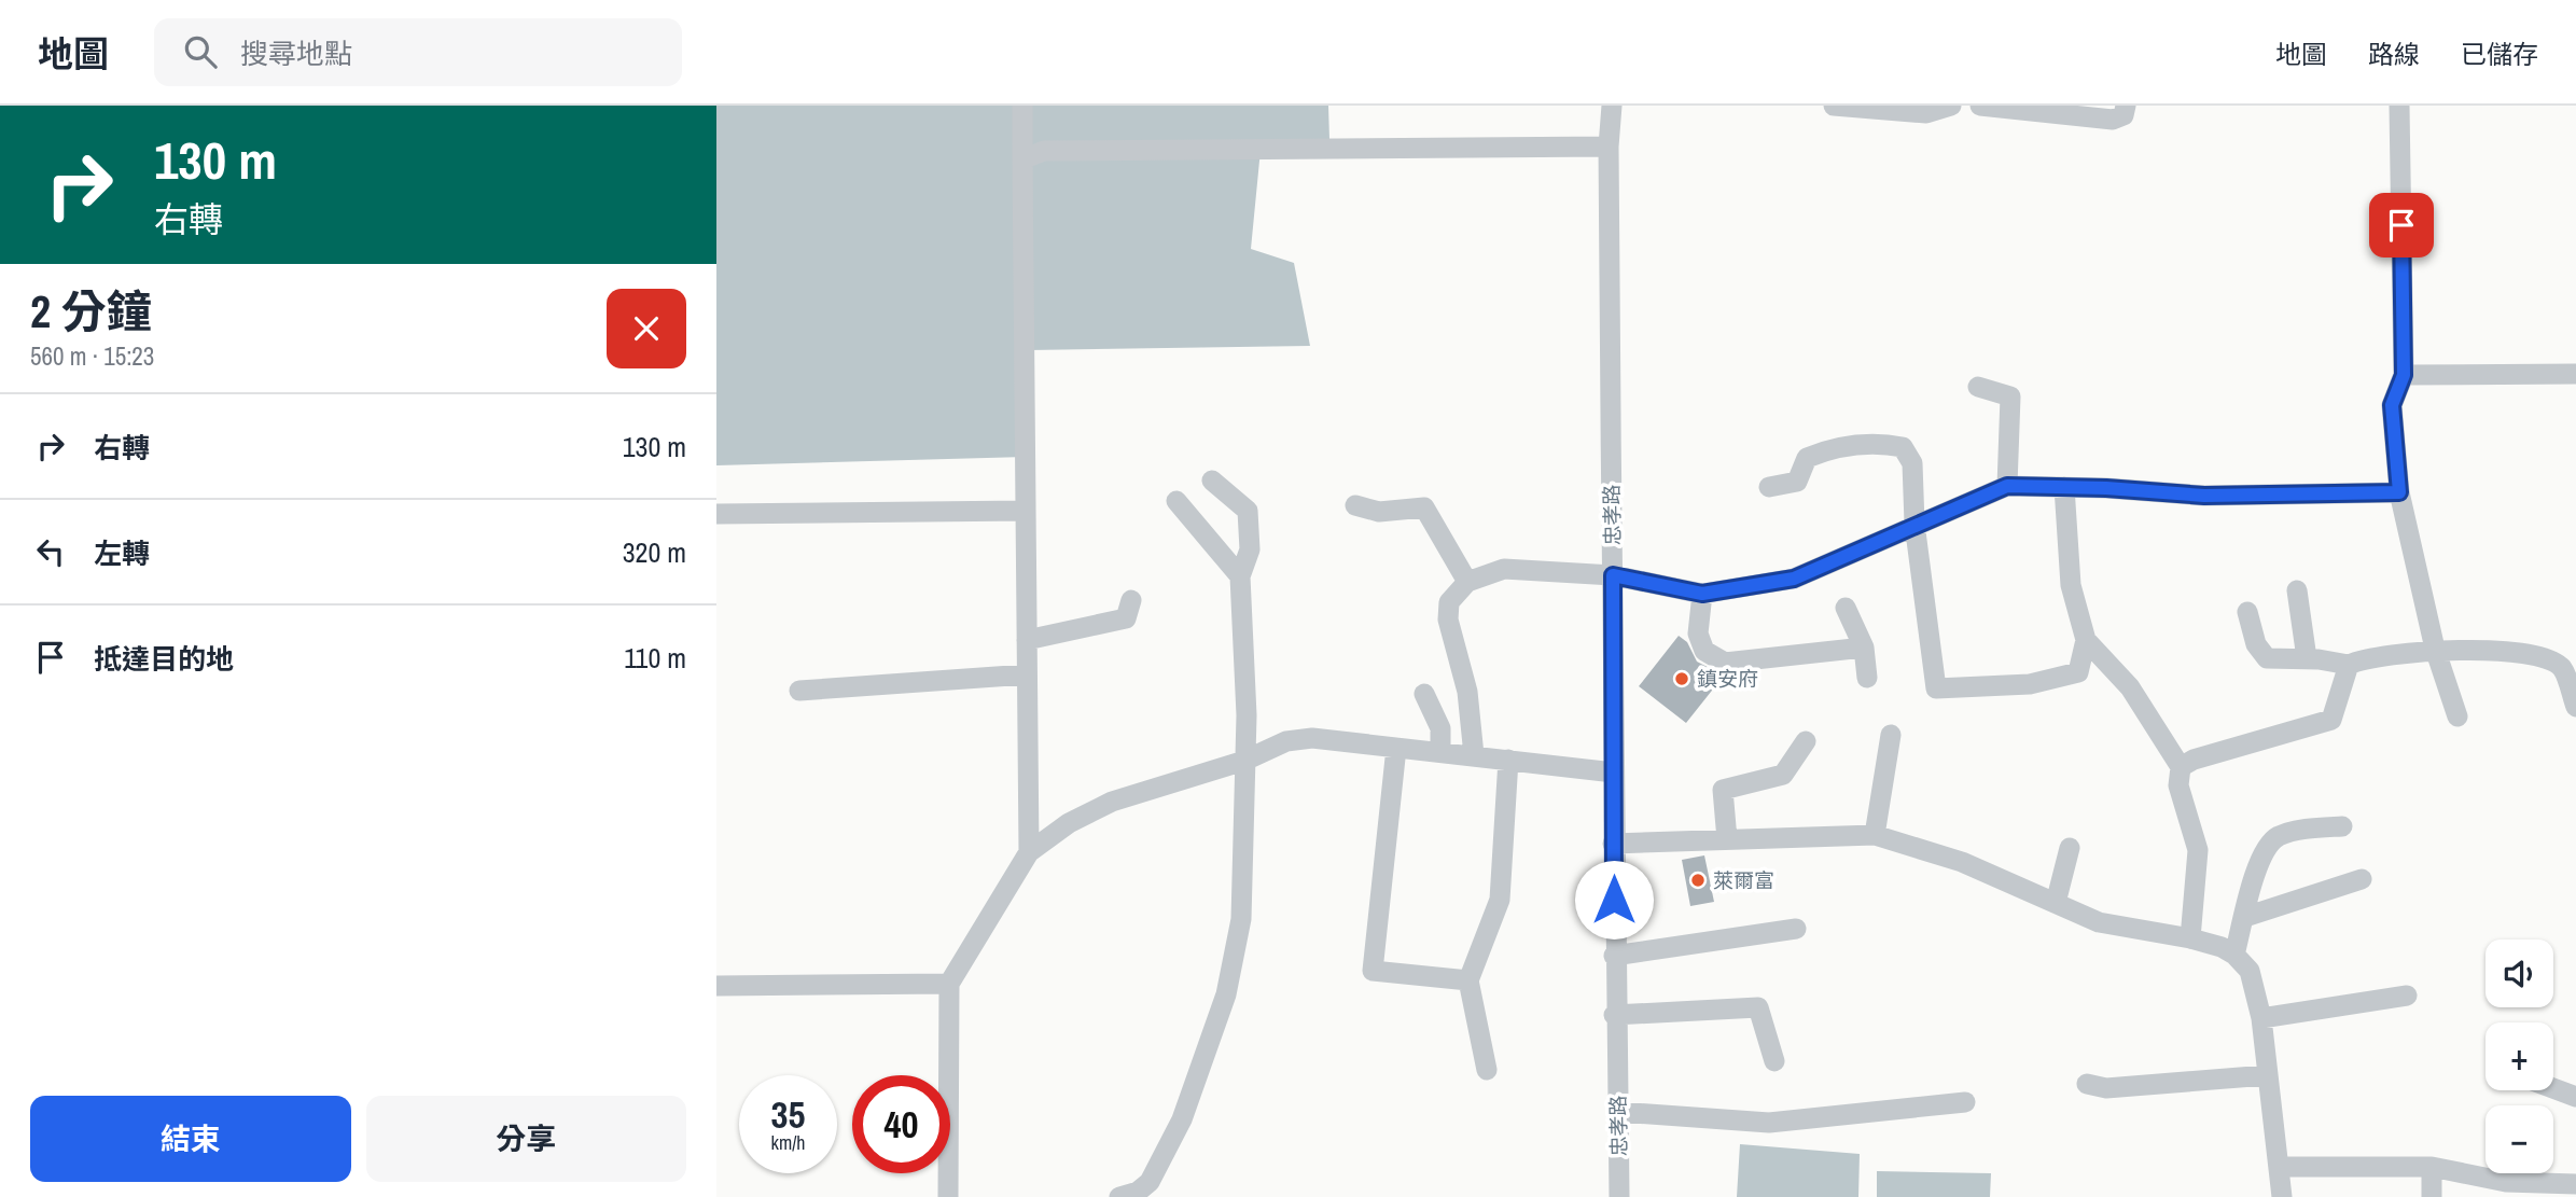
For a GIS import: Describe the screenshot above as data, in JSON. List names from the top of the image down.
{
  "streets": {
    "street": ["忠孝路"]
  },
  "places": ["鎮安府", "萊爾富"],
  "page": {
    "header": "地圖",
    "search": "搜尋地點",
    "nav": ["地圖", "路線", "已儲存"],
    "turn": ["130 m", "右轉"],
    "heading": ["2 分鐘", "560 m · 15:23"],
    "list": [
      {
        "name": "右轉",
        "value": "130 m"
      },
      {
        "name": "左轉",
        "value": "320 m"
      },
      {
        "name": "抵達目的地",
        "value": "110 m"
      }
    ],
    "map_buttons": ["+", "−"],
    "speed": "35 km/h",
    "limit": "40",
    "buttons": ["結束", "分享"]
  }
}
